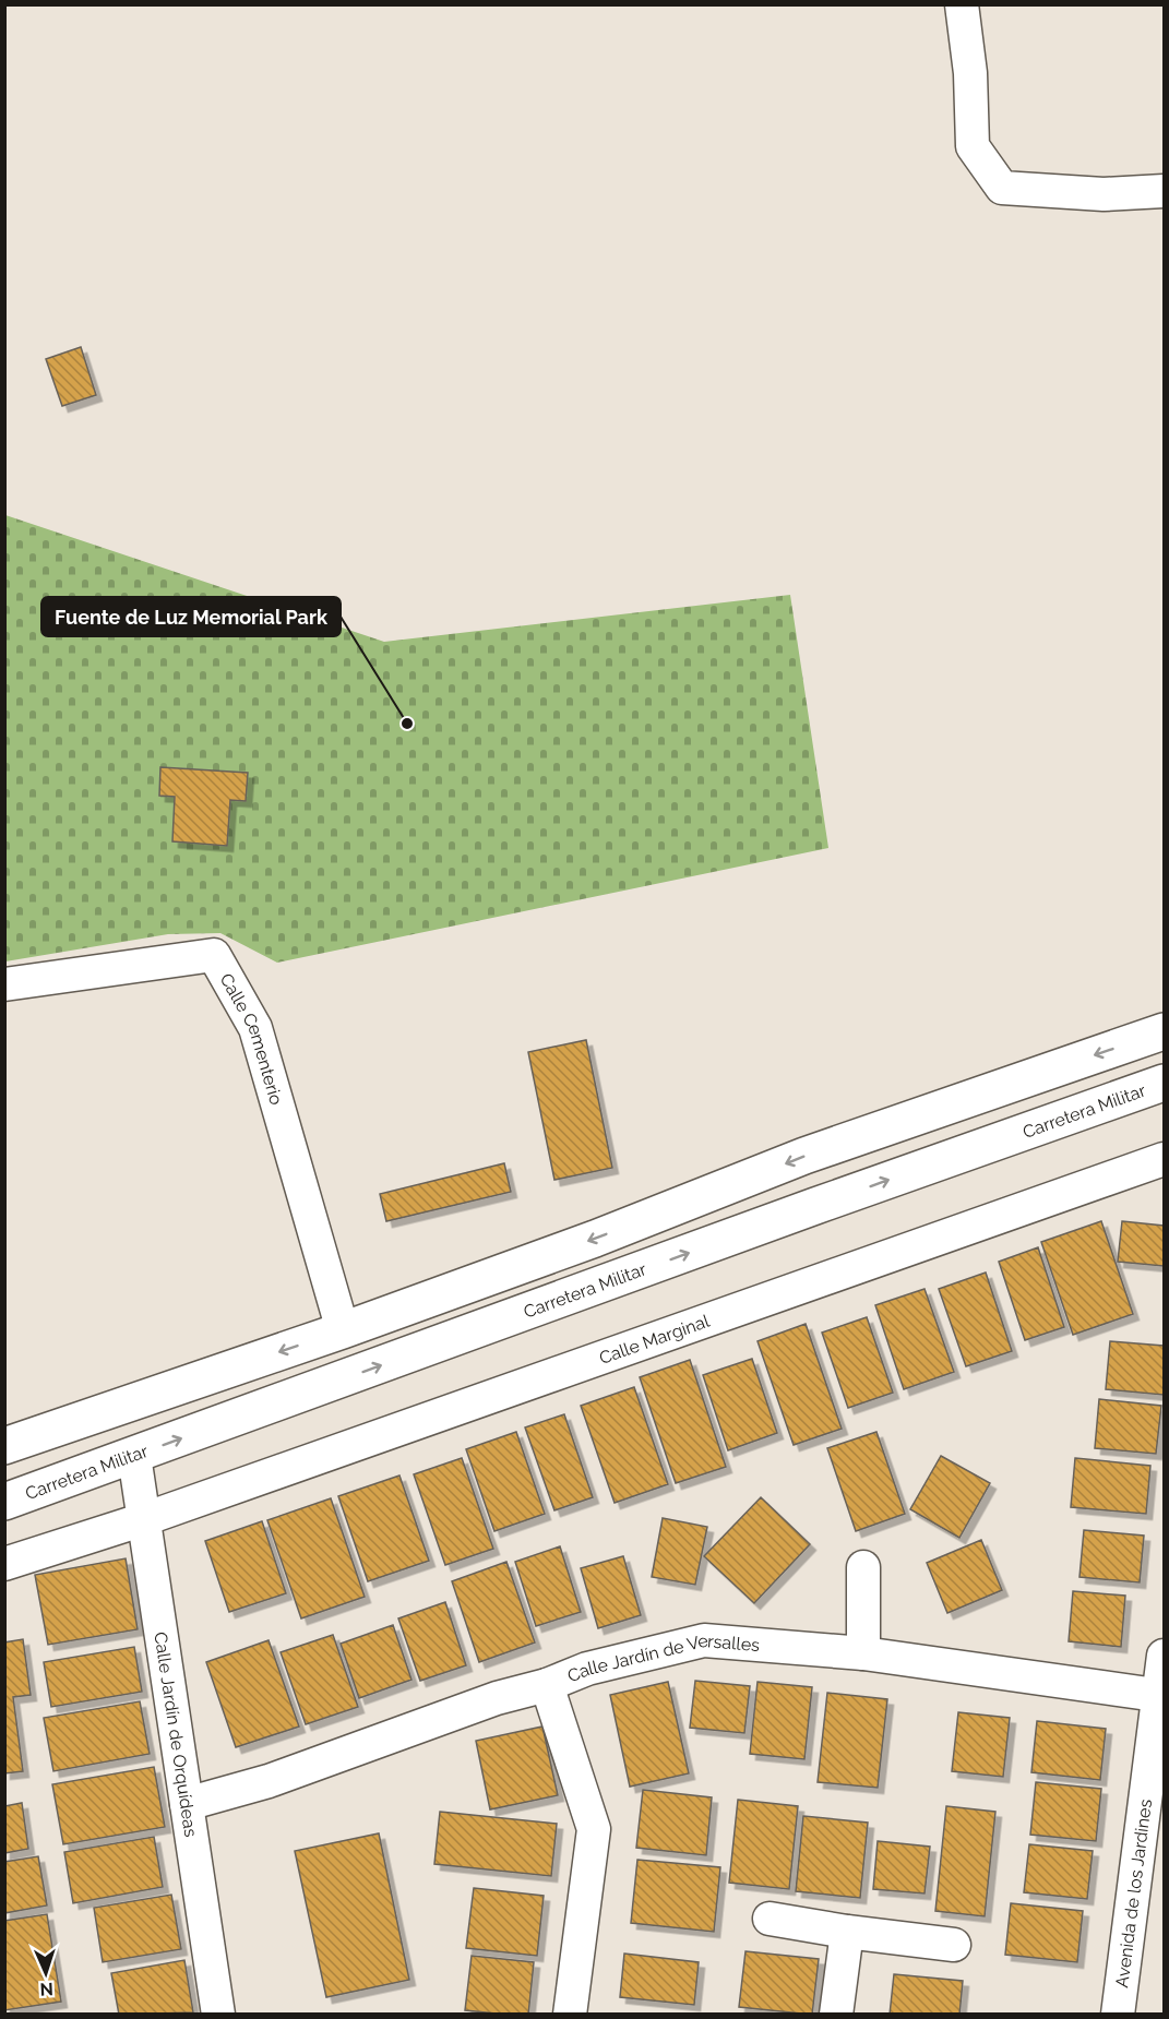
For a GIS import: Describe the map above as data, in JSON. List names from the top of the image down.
{
  "streets": {
    "main road": ["Carretera Militar"],
    "street": [
      "Calle Cementerio",
      "Calle Marginal",
      "Calle Jardín de Versalles",
      "Calle Jardín de Orquídeas",
      "Avenida de los Jardines"
    ]
  },
  "crossings": [
    ["Carretera Militar", "Calle Jardín de Orquídeas"],
    ["Calle Marginal", "Calle Jardín de Orquídeas"],
    ["Calle Jardín de Versalles", "Calle Jardín de Orquídeas"],
    ["Calle Jardín de Versalles", "Avenida de los Jardines"]
  ],
  "places": ["Fuente de Luz Memorial Park"],
  "north": "bottom"
}
